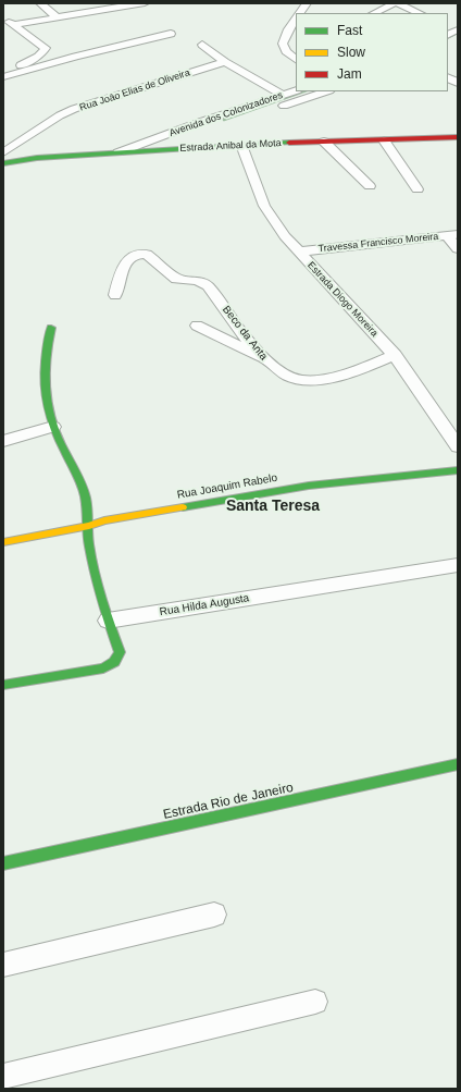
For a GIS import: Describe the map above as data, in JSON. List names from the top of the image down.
{
  "streets": {
    "street": [
      "Rua Joāo Elias de Oliveira",
      "Avenida dos Colonizadores",
      "Estrada Anibal da Mota",
      "Travessa Francisco Moreira",
      "Estrada Diogo Moreira",
      "Beco da Anta",
      "Rua Joaquim Rabelo",
      "Rua Hilda Augusta",
      "Estrada Rio de Janeiro"
    ]
  },
  "crossings": [
    ["Avenida dos Colonizadores", "Estrada Anibal da Mota"],
    ["Estrada Anibal da Mota", "Estrada Diogo Moreira"],
    ["Travessa Francisco Moreira", "Estrada Diogo Moreira"],
    ["Estrada Diogo Moreira", "Beco da Anta"]
  ],
  "districts": ["Santa Teresa"],
  "legend": ["Fast", "Slow", "Jam"]
}
